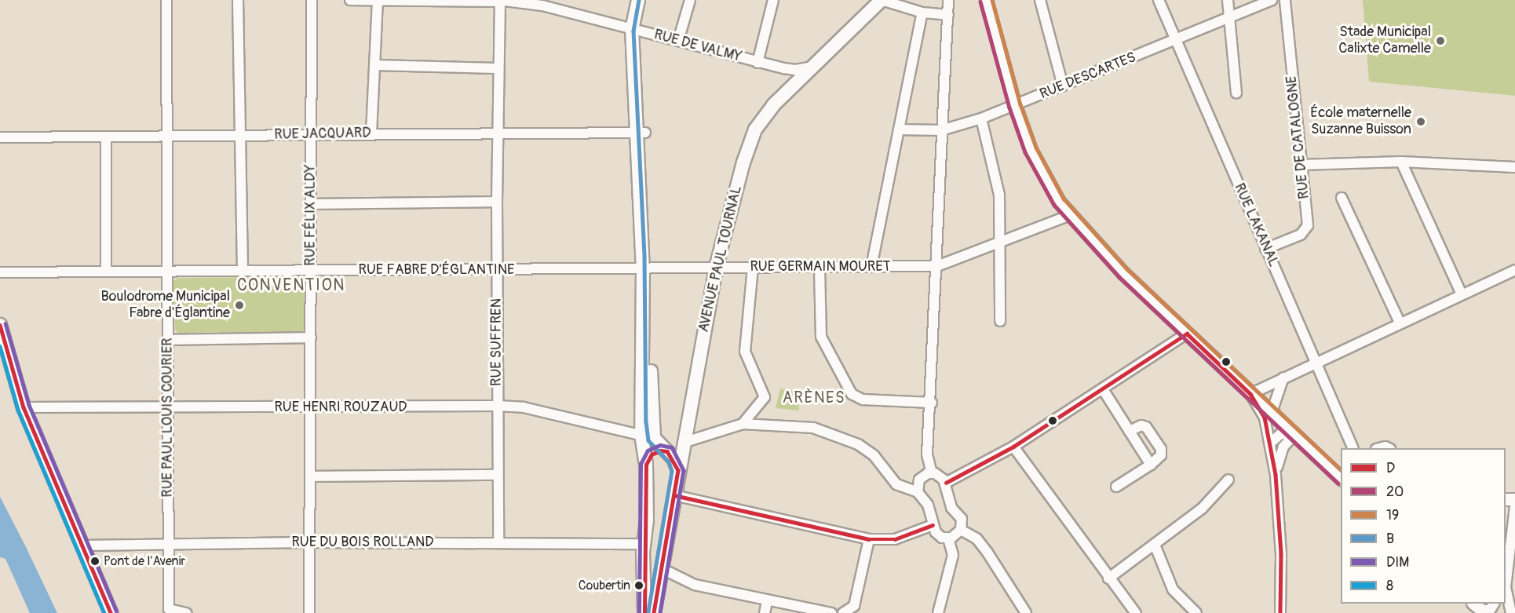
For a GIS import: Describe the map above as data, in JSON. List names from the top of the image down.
{
  "streets": {
    "main road": ["AVENUE PAUL TOURNAL"],
    "street": [
      "RUE DE VALMY",
      "RUE DESCARTES",
      "RUE JACQUARD",
      "RUE DE CATALOGNE",
      "RUE FÉLIX ALDY",
      "RUE LAKANAL",
      "RUE GERMAIN MOURET",
      "RUE FABRE D'ÉGLANTINE",
      "RUE SUFFREN",
      "RUE HENRI ROUZAUD",
      "RUE PAUL LOUIS COURIER",
      "RUE DU BOIS ROLLAND"
    ]
  },
  "crossings": [
    ["RUE DE VALMY", "AVENUE PAUL TOURNAL"],
    ["RUE DE VALMY", "RUE SUFFREN"],
    ["RUE DESCARTES", "RUE LAKANAL"],
    ["RUE JACQUARD", "RUE FÉLIX ALDY"],
    ["RUE JACQUARD", "RUE SUFFREN"],
    ["RUE JACQUARD", "RUE PAUL LOUIS COURIER"],
    ["RUE DE CATALOGNE", "RUE LAKANAL"],
    ["RUE FÉLIX ALDY", "RUE FABRE D'ÉGLANTINE"],
    ["RUE FÉLIX ALDY", "RUE HENRI ROUZAUD"],
    ["RUE FÉLIX ALDY", "RUE DU BOIS ROLLAND"],
    ["AVENUE PAUL TOURNAL", "RUE GERMAIN MOURET"],
    ["RUE GERMAIN MOURET", "RUE FABRE D'ÉGLANTINE"],
    ["RUE FABRE D'ÉGLANTINE", "RUE SUFFREN"],
    ["RUE FABRE D'ÉGLANTINE", "RUE PAUL LOUIS COURIER"],
    ["RUE SUFFREN", "RUE HENRI ROUZAUD"],
    ["RUE SUFFREN", "RUE DU BOIS ROLLAND"],
    ["RUE HENRI ROUZAUD", "RUE PAUL LOUIS COURIER"],
    ["RUE PAUL LOUIS COURIER", "RUE DU BOIS ROLLAND"]
  ],
  "districts": ["CONVENTION", "ARÈNES"],
  "places": [
    "Stade Municipal Calixte Camelle",
    "École maternelle Suzanne Buisson",
    "Boulodrome Municipal Fabre d'Églantine",
    "Pont de l'Avenir",
    "Coubertin"
  ],
  "lines": [
    "transit line 19",
    "transit line B",
    "transit line 20",
    "transit line DIM",
    "transit line D",
    "transit line 8"
  ],
  "legend": [
    "D",
    "20",
    "19",
    "B",
    "DIM",
    "8"
  ]
}
